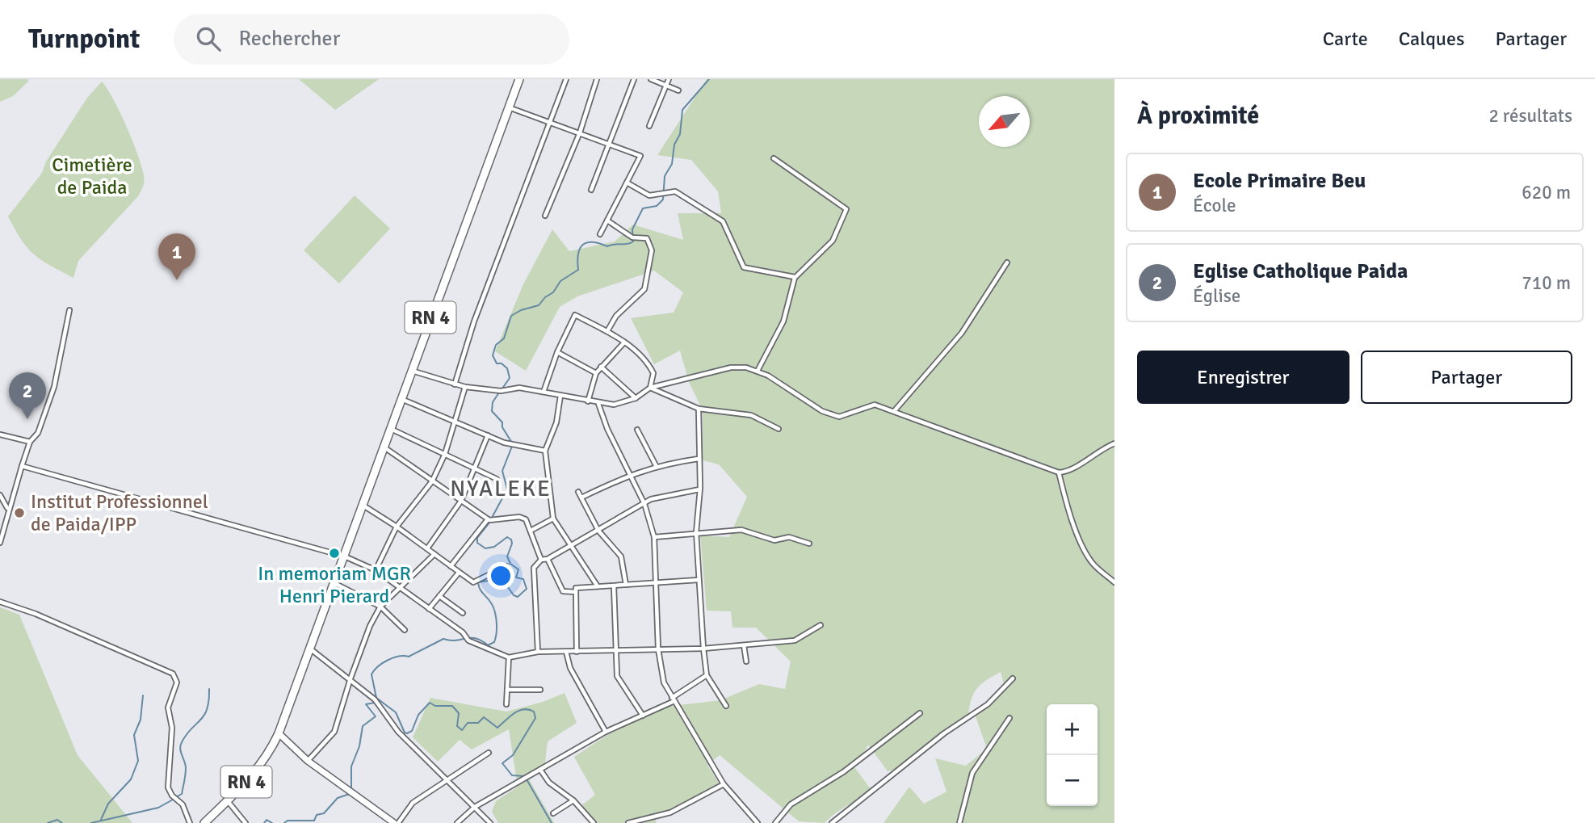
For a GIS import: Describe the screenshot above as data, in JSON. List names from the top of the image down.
{
  "streets": {
    "highway": ["RN 4"]
  },
  "districts": ["NYALEKE"],
  "parks": ["Cimetière de Paida"],
  "places": ["Institut Professionnel de Paida/IPP", "In memoriam MGR Henri Pierard"],
  "north": "bottom left",
  "page": {
    "header": "Turnpoint",
    "search": "Rechercher",
    "nav": ["Carte", "Calques", "Partager"],
    "heading": ["À proximité", "2 résultats"],
    "list": [
      {
        "mark": "1",
        "name": "Ecole Primaire Beu",
        "note": "École",
        "value": "620 m"
      },
      {
        "mark": "2",
        "name": "Eglise Catholique Paida",
        "note": "Église",
        "value": "710 m"
      }
    ],
    "pins": ["1", "2"],
    "buttons": ["Enregistrer", "Partager"],
    "map_buttons": ["+", "−"]
  }
}
